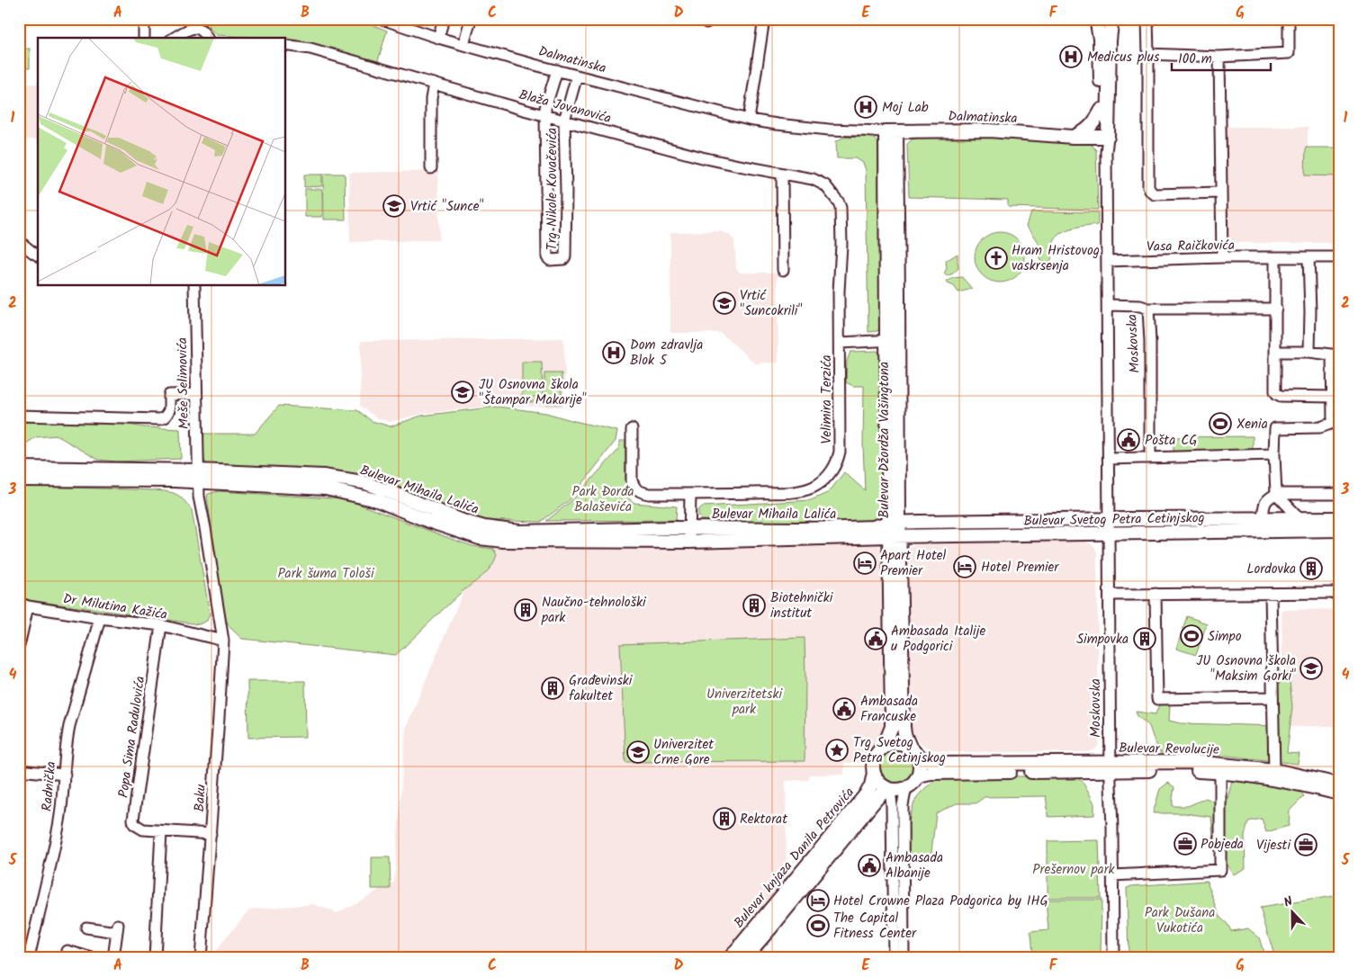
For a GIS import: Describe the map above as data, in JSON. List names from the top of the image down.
{
  "streets": {
    "main road": [
      "Dalmatinska",
      "Moskovska",
      "Bulevar Džordža Vašingtona",
      "Bulevar Mihaila Lalića",
      "Bulevar Svetog Petra Cetinjskog",
      "Bulevar Revolucije",
      "Bulevar knjaza Danila Petrovića"
    ],
    "street": [
      "Blaža Jovanovića",
      "Trg Nikole Kovačevića",
      "Vasa Raičkovića",
      "Meše Selimovića",
      "Velimira Terzića",
      "Dr Milutina Kažića",
      "Popa Sima Radulovića",
      "Radnička",
      "Baku"
    ]
  },
  "crossings": [
    ["Dalmatinska", "Moskovska"],
    ["Dalmatinska", "Bulevar Džordža Vašingtona"],
    ["Blaža Jovanovića", "Trg Nikole Kovačevića"],
    ["Blaža Jovanovića", "Velimira Terzića"],
    ["Vasa Raičkovića", "Moskovska"],
    ["Moskovska", "Bulevar Svetog Petra Cetinjskog"],
    ["Moskovska", "Bulevar Revolucije"],
    ["Meše Selimovića", "Bulevar Mihaila Lalića"],
    ["Meše Selimovića", "Baku"],
    ["Bulevar Džordža Vašingtona", "Bulevar Mihaila Lalića"],
    ["Bulevar Džordža Vašingtona", "Bulevar Svetog Petra Cetinjskog"],
    ["Bulevar Džordža Vašingtona", "Bulevar Revolucije"],
    ["Bulevar Džordža Vašingtona", "Bulevar knjaza Danila Petrovića"],
    ["Bulevar Mihaila Lalića", "Bulevar Svetog Petra Cetinjskog"],
    ["Bulevar Mihaila Lalića", "Baku"],
    ["Dr Milutina Kažića", "Popa Sima Radulovića"],
    ["Dr Milutina Kažića", "Radnička"],
    ["Dr Milutina Kažića", "Baku"],
    ["Popa Sima Radulovića", "Baku"],
    ["Bulevar Revolucije", "Bulevar knjaza Danila Petrovića"]
  ],
  "parks": [
    "Park Đorđa Balaševića",
    "Park šuma Tološi",
    "Univerzitetski park",
    "Prešernov park",
    "Park Dušana Vukotića"
  ],
  "places": {
    "hospital": ["Medicus plus", "Moj Lab", "Dom zdravlja Blok 5"],
    "school or university": [
      "Vrtić \"Sunce\"",
      "Vrtić \"Suncokrili\"",
      "JU Osnovna škola \"Štampar Makarije\"",
      "JU Osnovna škola \"Maksim Gorki\"",
      "Univerzitet Crne Gore"
    ],
    "church": ["Hram Hristovog vaskrsenja"],
    "sports": ["Xenia", "Simpo", "The Capital Fitness Center"],
    "public building": [
      "Pošta CG",
      "Ambasada Italije u Podgorici",
      "Ambasada Francuske",
      "Ambasada Albanije"
    ],
    "hotel": ["Apart Hotel Premier", "Hotel Premier", "Hotel Crowne Plaza Podgorica by IHG"],
    "building": [
      "Lordovka",
      "Biotehnički institut",
      "Naučno-tehnološki park",
      "Simpovka",
      "Građevinski fakultet",
      "Rektorat"
    ],
    "place": ["Trg Svetog Petra Cetinjskog"],
    "office": ["Pobjeda", "Vijesti"]
  },
  "scale_bar": "100 m",
  "north": "top",
  "grid": {
    "columns": [
      "A",
      "B",
      "C",
      "D",
      "E",
      "F",
      "G"
    ],
    "rows": [
      "1",
      "2",
      "3",
      "4",
      "5"
    ]
  }
}
